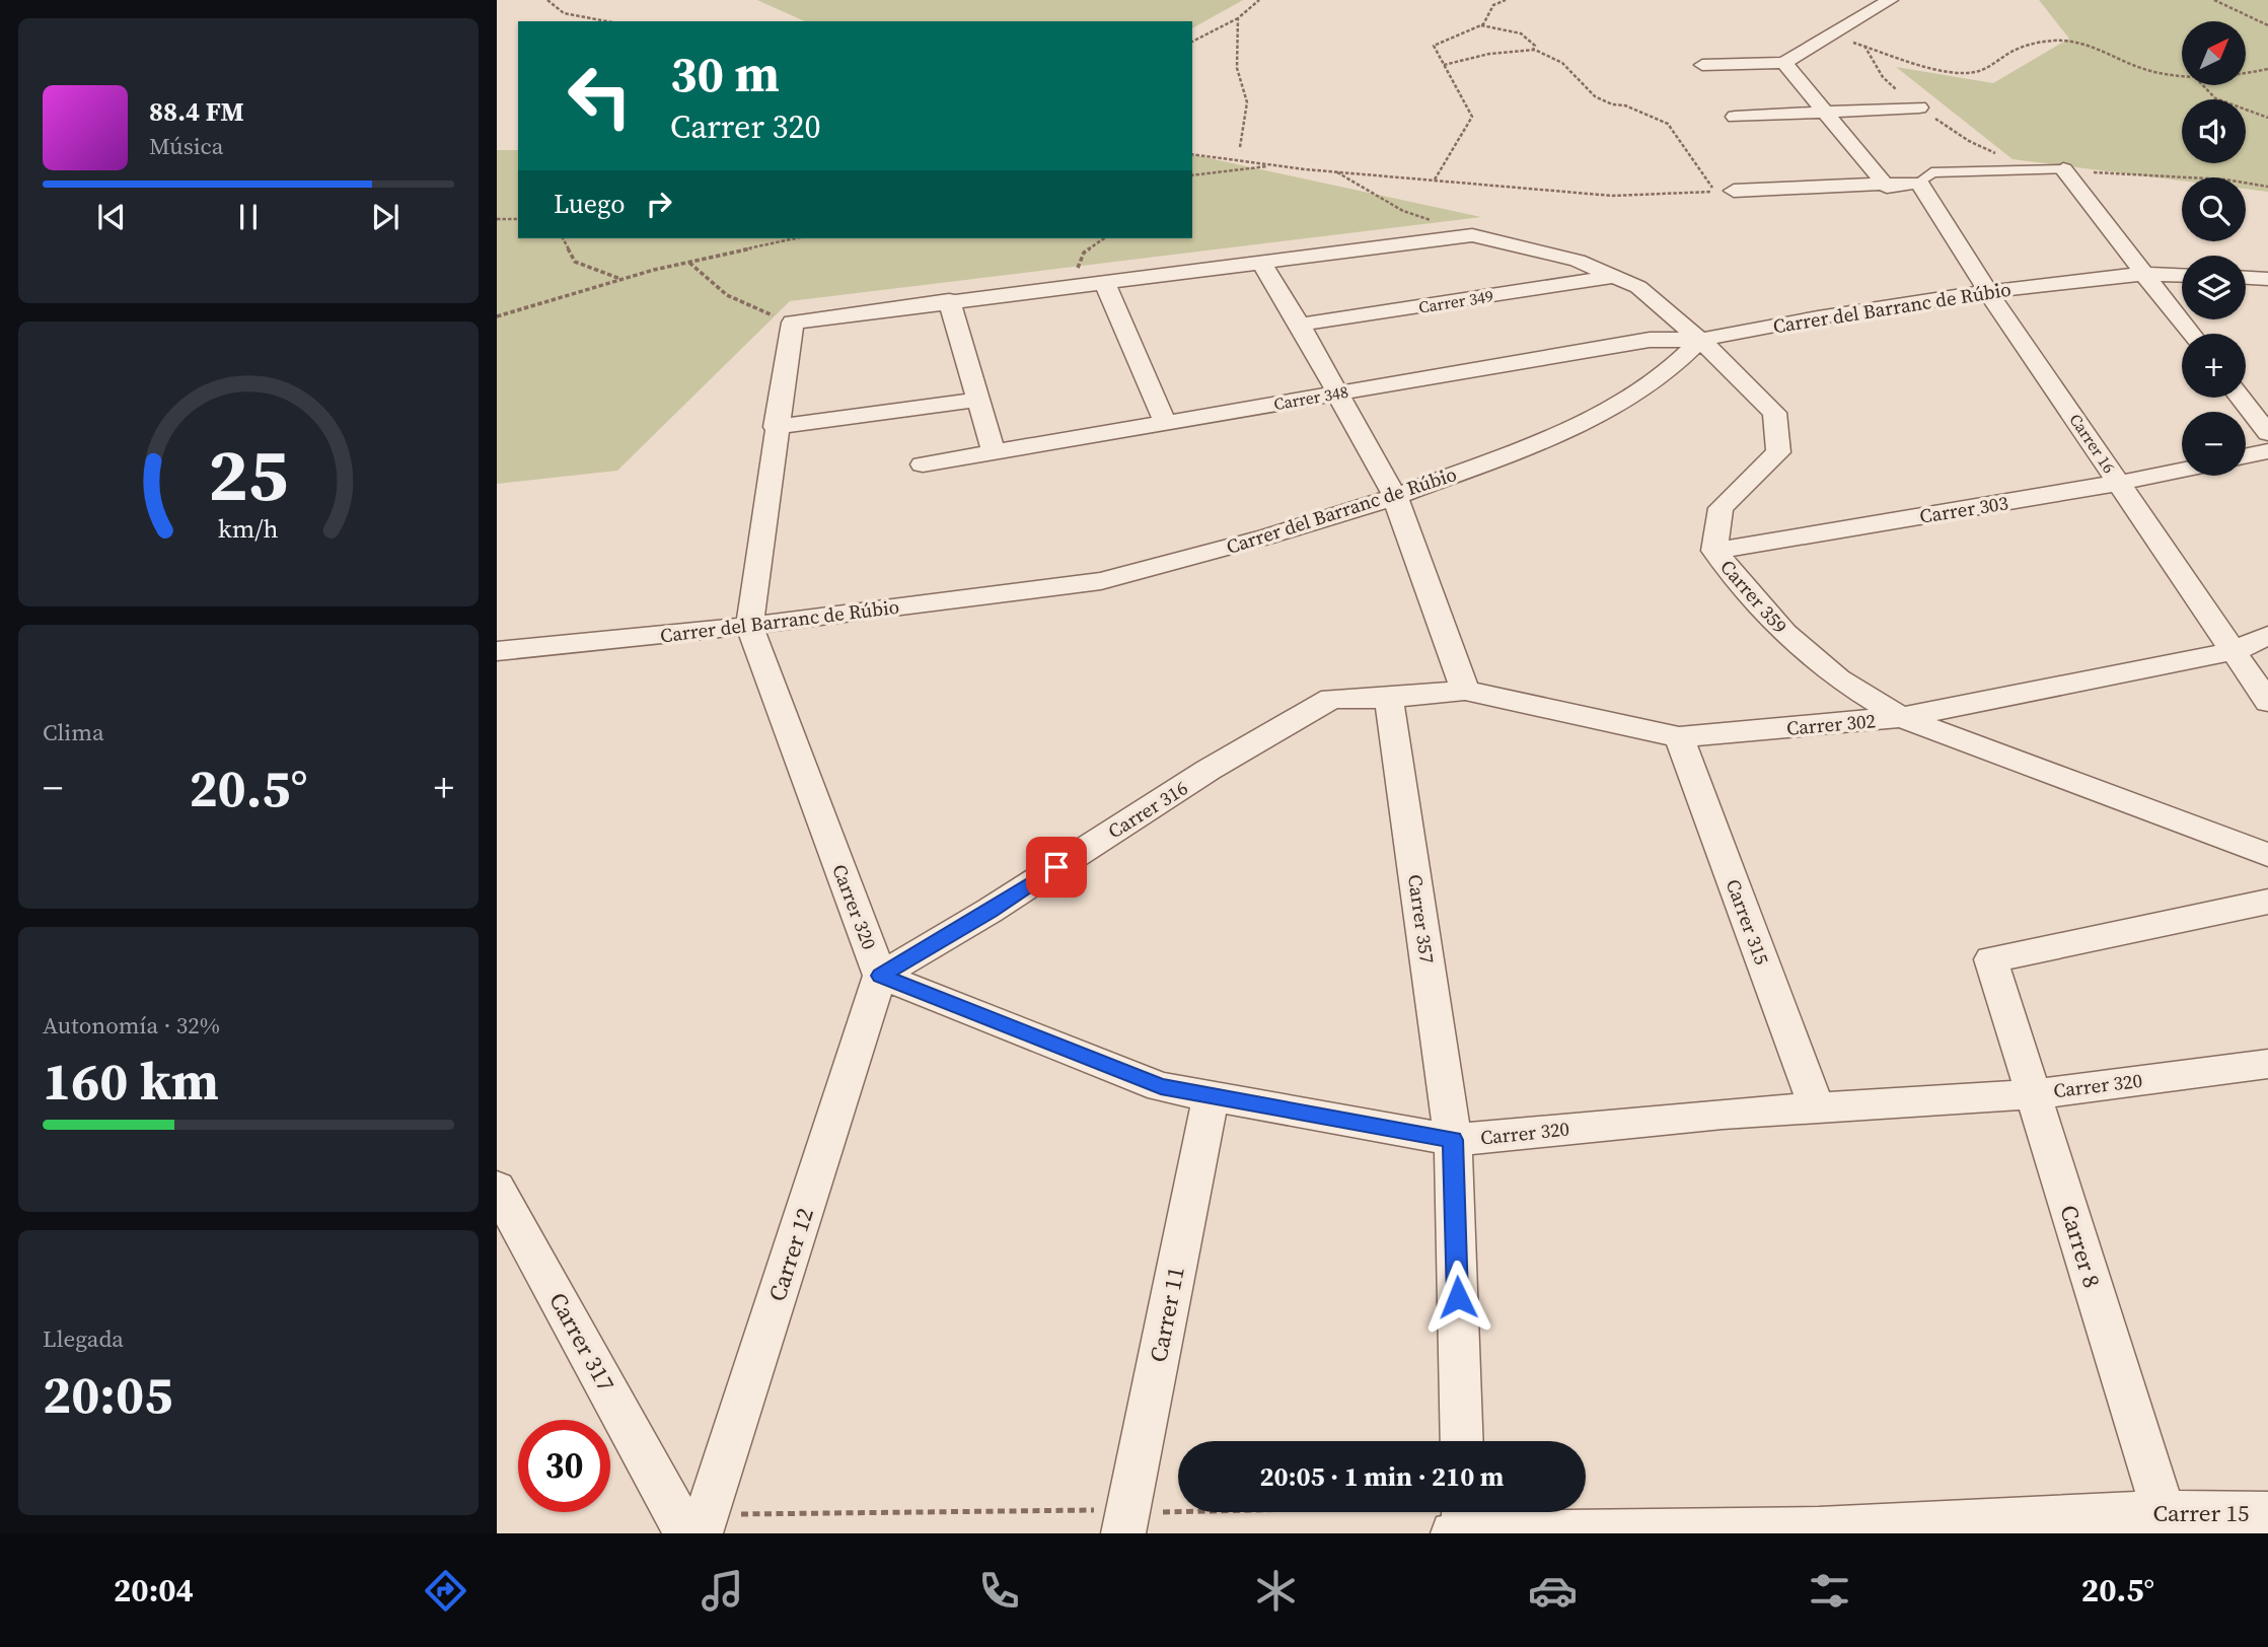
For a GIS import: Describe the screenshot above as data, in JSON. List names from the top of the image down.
{
  "streets": {
    "street": [
      "Carrer 349",
      "Carrer del Barranc de Rúbio",
      "Carrer 348",
      "Carrer 16",
      "Carrer 303",
      "Carrer 359",
      "Carrer 302",
      "Carrer 316",
      "Carrer 320",
      "Carrer 357",
      "Carrer 315",
      "Carrer 8",
      "Carrer 12",
      "Carrer 11",
      "Carrer 317",
      "Carrer 15"
    ]
  },
  "crossings": [
    ["Carrer 349", "Carrer 359"],
    ["Carrer del Barranc de Rúbio", "Carrer 348"],
    ["Carrer del Barranc de Rúbio", "Carrer 16"],
    ["Carrer del Barranc de Rúbio", "Carrer 359"],
    ["Carrer del Barranc de Rúbio", "Carrer 320"],
    ["Carrer 348", "Carrer 359"],
    ["Carrer 16", "Carrer 303"],
    ["Carrer 16", "Carrer 302"],
    ["Carrer 303", "Carrer 359"],
    ["Carrer 359", "Carrer 302"],
    ["Carrer 302", "Carrer 316"],
    ["Carrer 302", "Carrer 357"],
    ["Carrer 302", "Carrer 315"],
    ["Carrer 316", "Carrer 320"],
    ["Carrer 316", "Carrer 357"],
    ["Carrer 316", "Carrer 12"],
    ["Carrer 320", "Carrer 357"],
    ["Carrer 320", "Carrer 315"],
    ["Carrer 320", "Carrer 8"],
    ["Carrer 320", "Carrer 12"],
    ["Carrer 320", "Carrer 11"],
    ["Carrer 8", "Carrer 15"],
    ["Carrer 12", "Carrer 317"]
  ],
  "north": "top right",
  "page": {
    "map_buttons": ["+", "−"],
    "turn": ["30 m", "Carrer 320"],
    "song": ["88.4 FM", "Música"],
    "then": "Luego",
    "tile": [
      "Clima",
      ["Autonomía · 32%", "160 km"],
      ["Llegada", "20:05"]
    ],
    "heat": ["−", "20.5°", "+"],
    "limit": "30",
    "trip": "20:05 · 1 min · 210 m",
    "tabs": ["20:04", "20.5°"],
    "gauge": ["25", "km/h"]
  }
}
